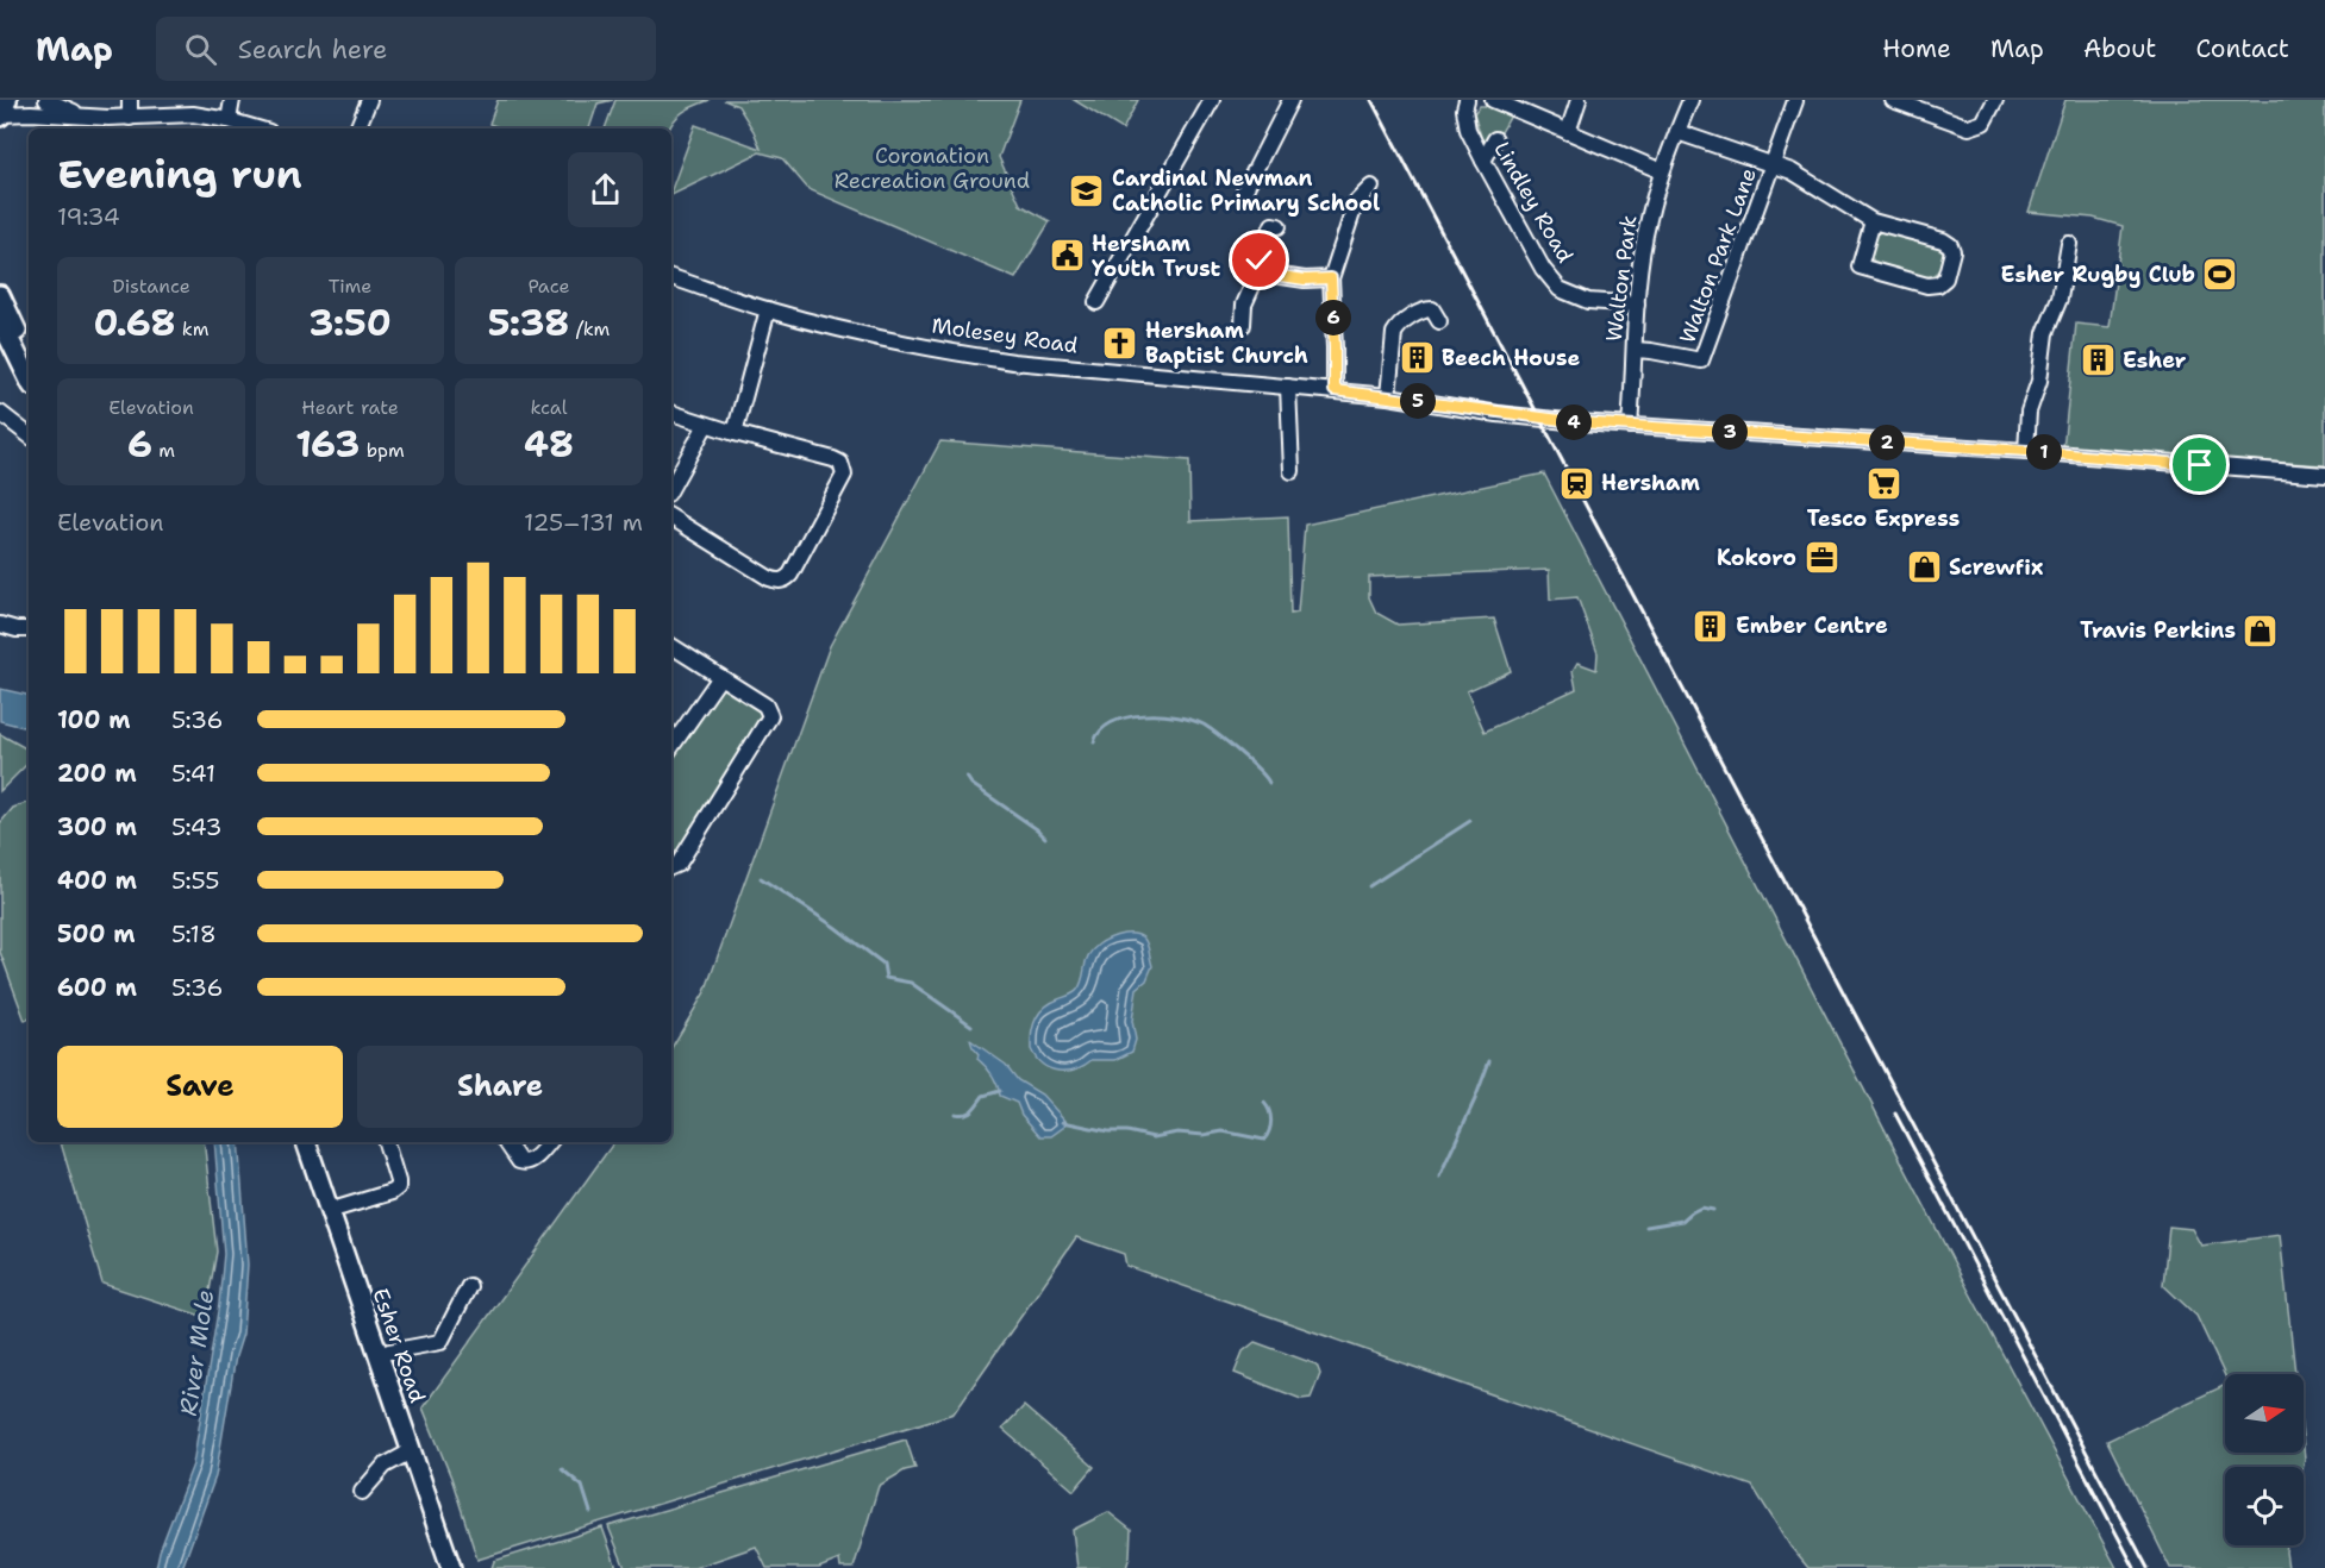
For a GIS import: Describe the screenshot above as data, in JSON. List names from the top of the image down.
{
  "streets": {
    "main road": ["Esher Road"],
    "street": [
      "Lindley Road",
      "Walton Park Lane",
      "Walton Park",
      "Molesey Road"
    ]
  },
  "crossings": [
    ["Lindley Road", "Walton Park"],
    ["Walton Park Lane", "Walton Park"],
    ["Walton Park", "Molesey Road"]
  ],
  "water": ["River Mole"],
  "parks": ["Coronation Recreation Ground"],
  "places": {
    "school or university": ["Cardinal Newman Catholic Primary School"],
    "public building": ["Hersham Youth Trust"],
    "sports": ["Esher Rugby Club"],
    "church": ["Hersham Baptist Church"],
    "building": ["Beech House", "Esher", "Ember Centre"],
    "station": ["Hersham"],
    "supermarket": ["Tesco Express"],
    "office": ["Kokoro"],
    "shop": ["Screwfix", "Travis Perkins"]
  },
  "north": "right",
  "page": {
    "header": "Map",
    "search": "Search here",
    "nav": [
      "Home",
      "Map",
      "About",
      "Contact"
    ],
    "heading": ["Evening run", "19:34"],
    "stats": [
      ["Distance", "0.68 km"],
      ["Time", "3:50"],
      ["Pace", "5:38 /km"],
      ["Elevation", "6 m"],
      ["Heart rate", "163 bpm"],
      ["kcal", "48"]
    ],
    "pins": [
      "6",
      "5",
      "4",
      "3",
      "2",
      "1"
    ],
    "chart": ["Elevation", "125–131 m"],
    "list": [
      {
        "name": "100 m",
        "note": "5:36"
      },
      {
        "name": "200 m",
        "note": "5:41"
      },
      {
        "name": "300 m",
        "note": "5:43"
      },
      {
        "name": "400 m",
        "note": "5:55"
      },
      {
        "name": "500 m",
        "note": "5:18"
      },
      {
        "name": "600 m",
        "note": "5:36"
      }
    ],
    "buttons": ["Save", "Share"]
  }
}
